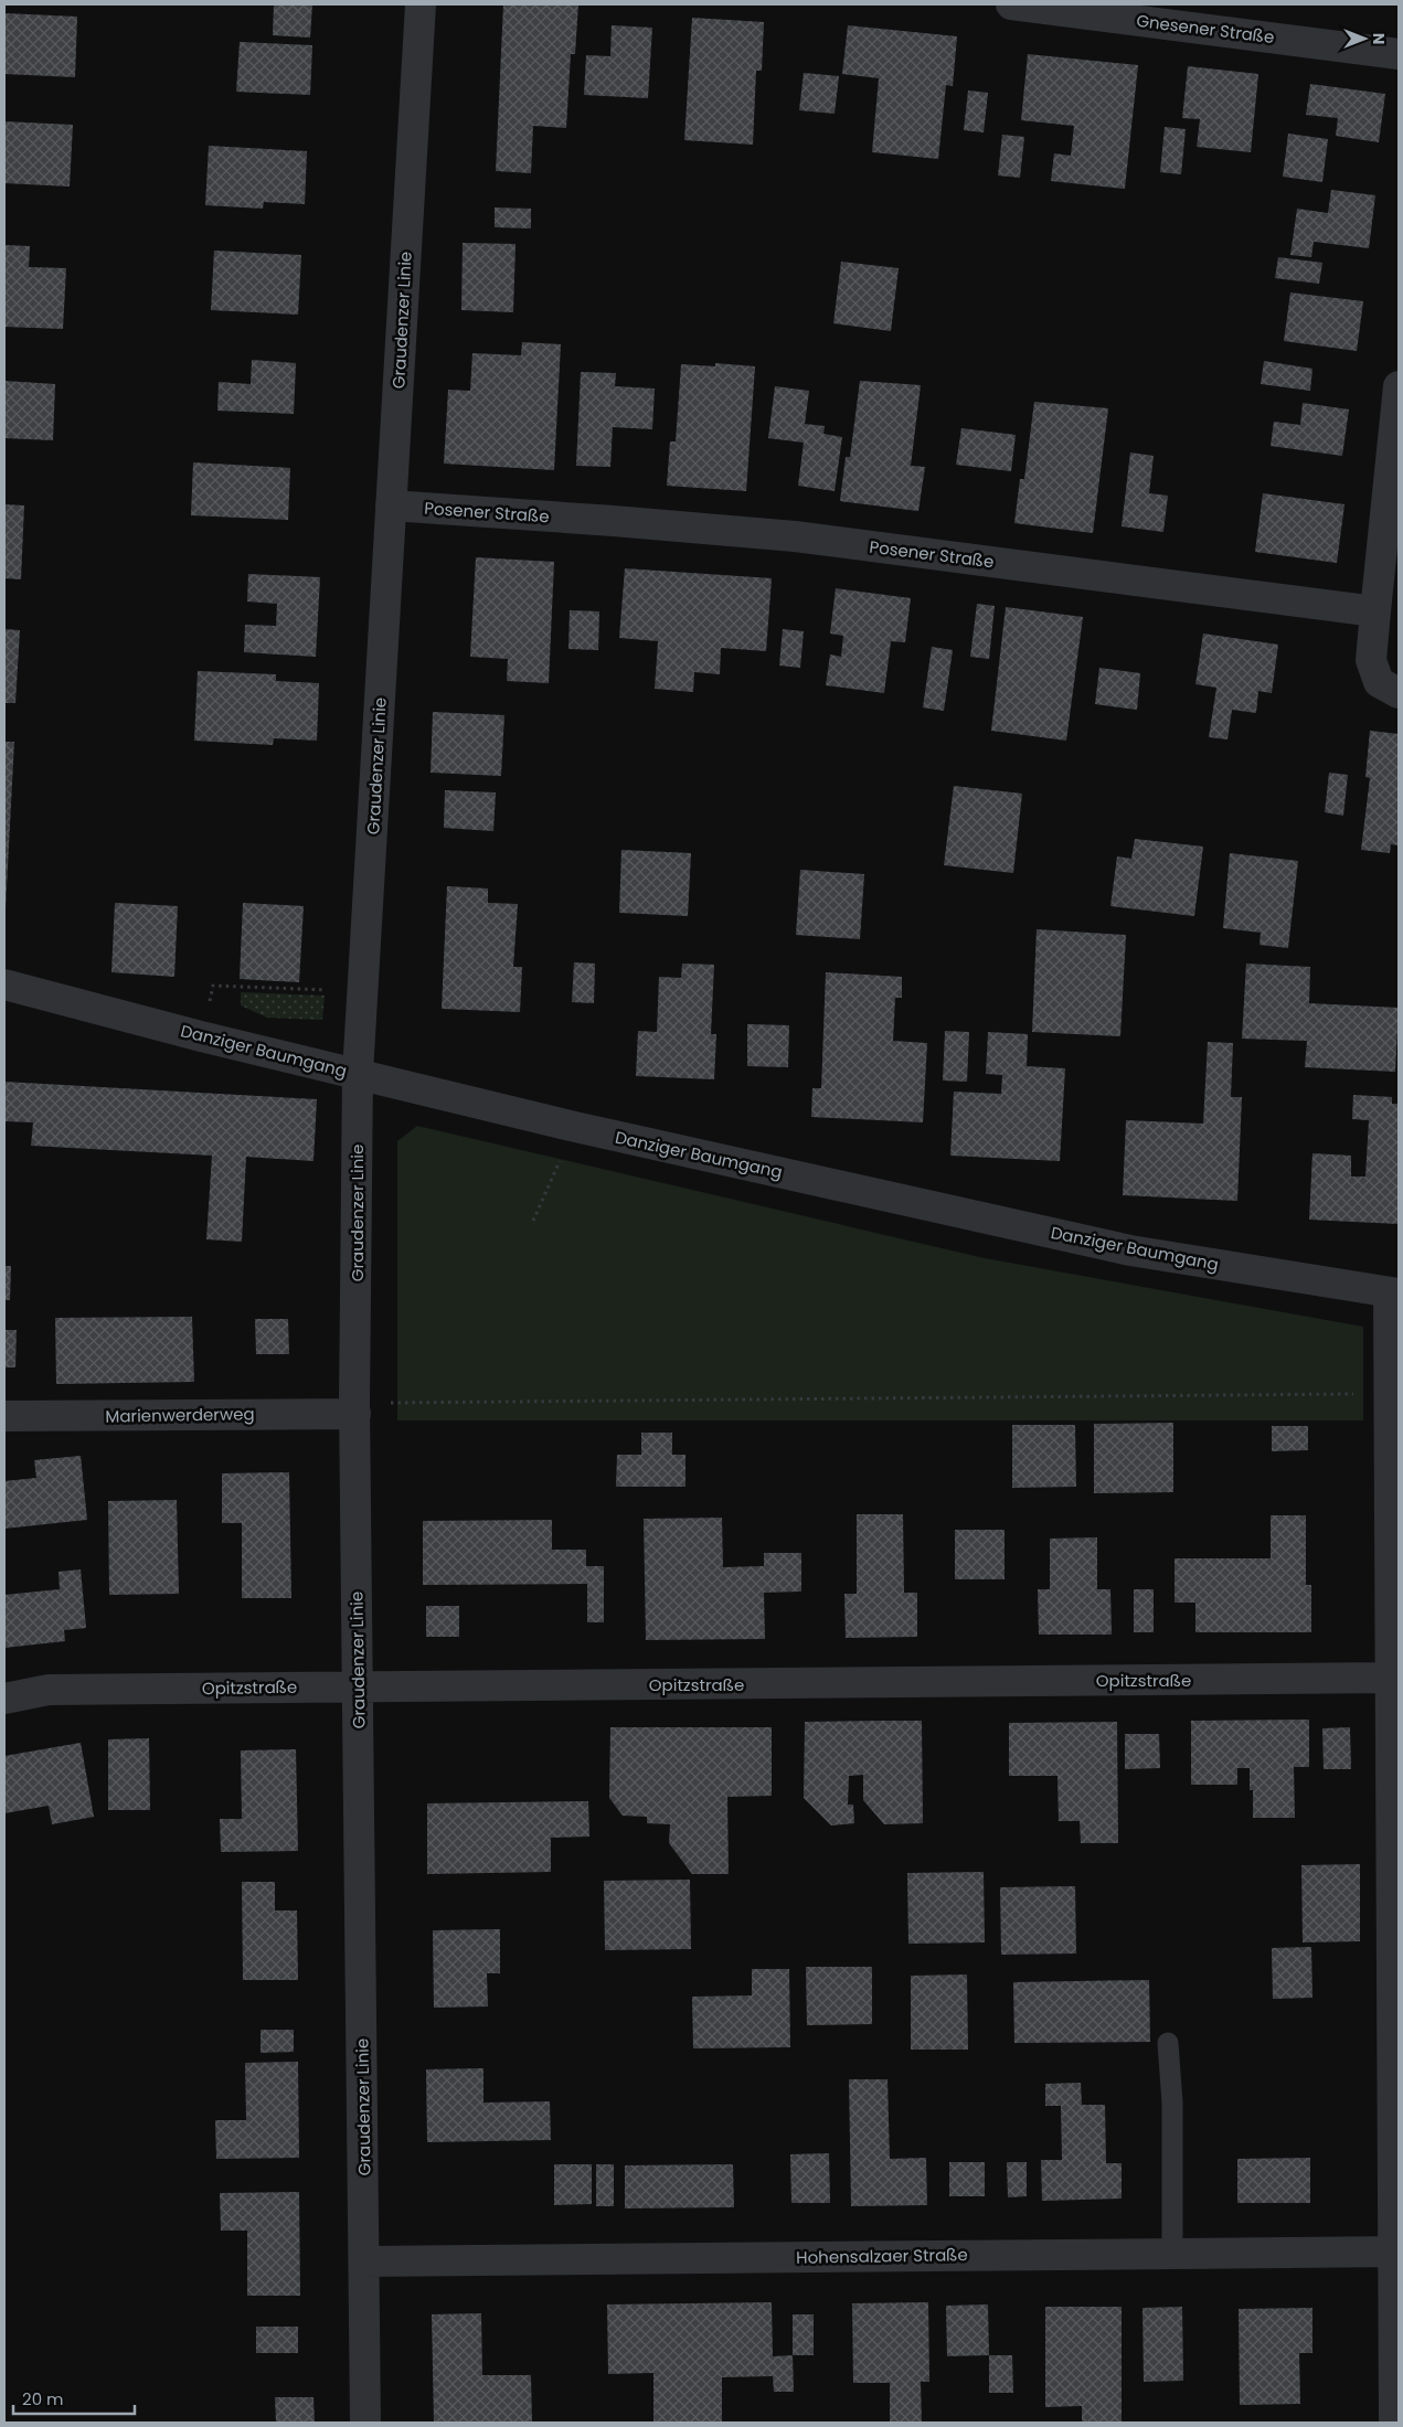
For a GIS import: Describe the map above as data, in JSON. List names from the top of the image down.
{
  "streets": {
    "street": [
      "Gnesener Straße",
      "Graudenzer Linie",
      "Posener Straße",
      "Danziger Baumgang",
      "Marienwerderweg",
      "Opitzstraße",
      "Hohensalzaer Straße"
    ]
  },
  "crossings": [
    ["Graudenzer Linie", "Posener Straße"],
    ["Graudenzer Linie", "Danziger Baumgang"],
    ["Graudenzer Linie", "Marienwerderweg"],
    ["Graudenzer Linie", "Opitzstraße"],
    ["Graudenzer Linie", "Hohensalzaer Straße"]
  ],
  "scale_bar": "20 m",
  "north": "right"
}
